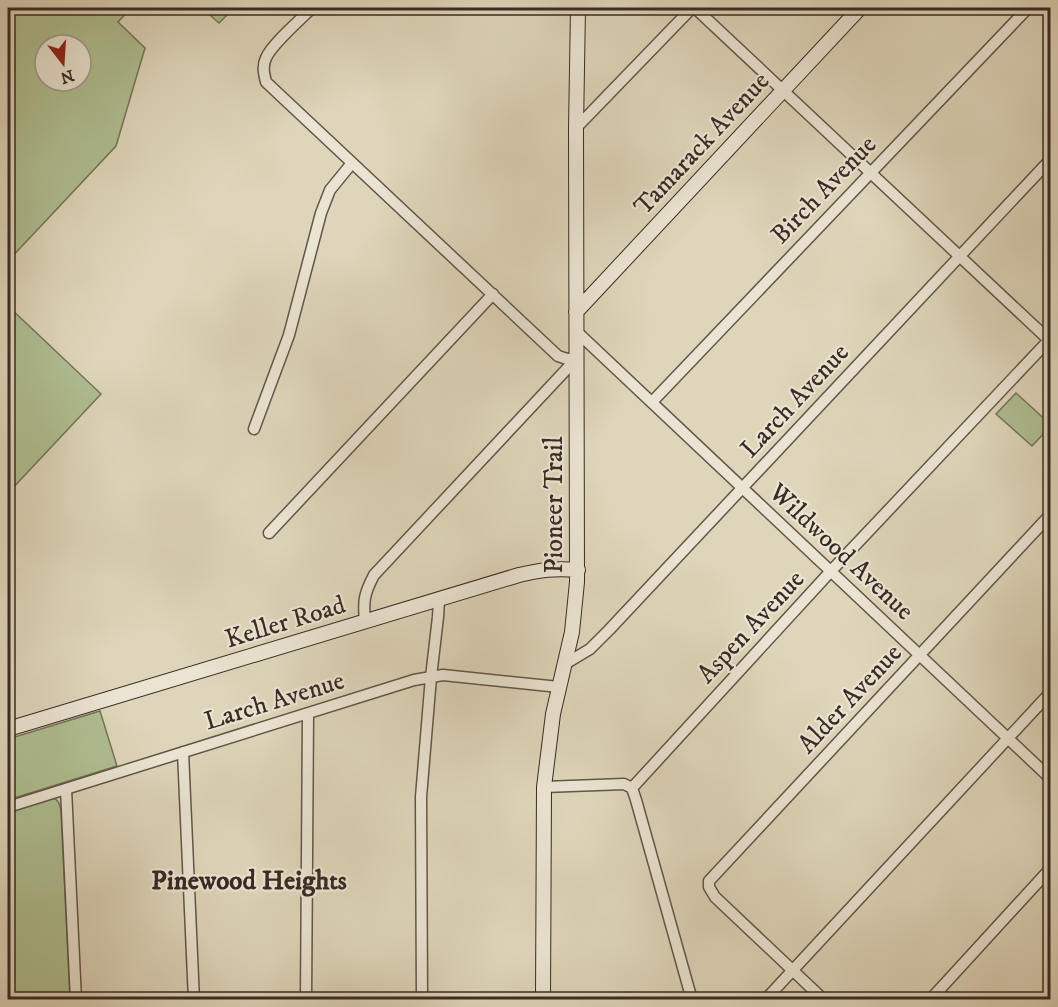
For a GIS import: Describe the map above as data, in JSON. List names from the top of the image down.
{
  "streets": {
    "street": [
      "Tamarack Avenue",
      "Birch Avenue",
      "Larch Avenue",
      "Pioneer Trail",
      "Wildwood Avenue",
      "Keller Road",
      "Aspen Avenue",
      "Alder Avenue"
    ]
  },
  "crossings": [
    ["Tamarack Avenue", "Pioneer Trail"],
    ["Birch Avenue", "Wildwood Avenue"],
    ["Larch Avenue", "Pioneer Trail"],
    ["Larch Avenue", "Wildwood Avenue"],
    ["Pioneer Trail", "Wildwood Avenue"],
    ["Pioneer Trail", "Keller Road"],
    ["Wildwood Avenue", "Aspen Avenue"],
    ["Wildwood Avenue", "Alder Avenue"]
  ],
  "districts": ["Pinewood Heights"],
  "north": "bottom"
}
